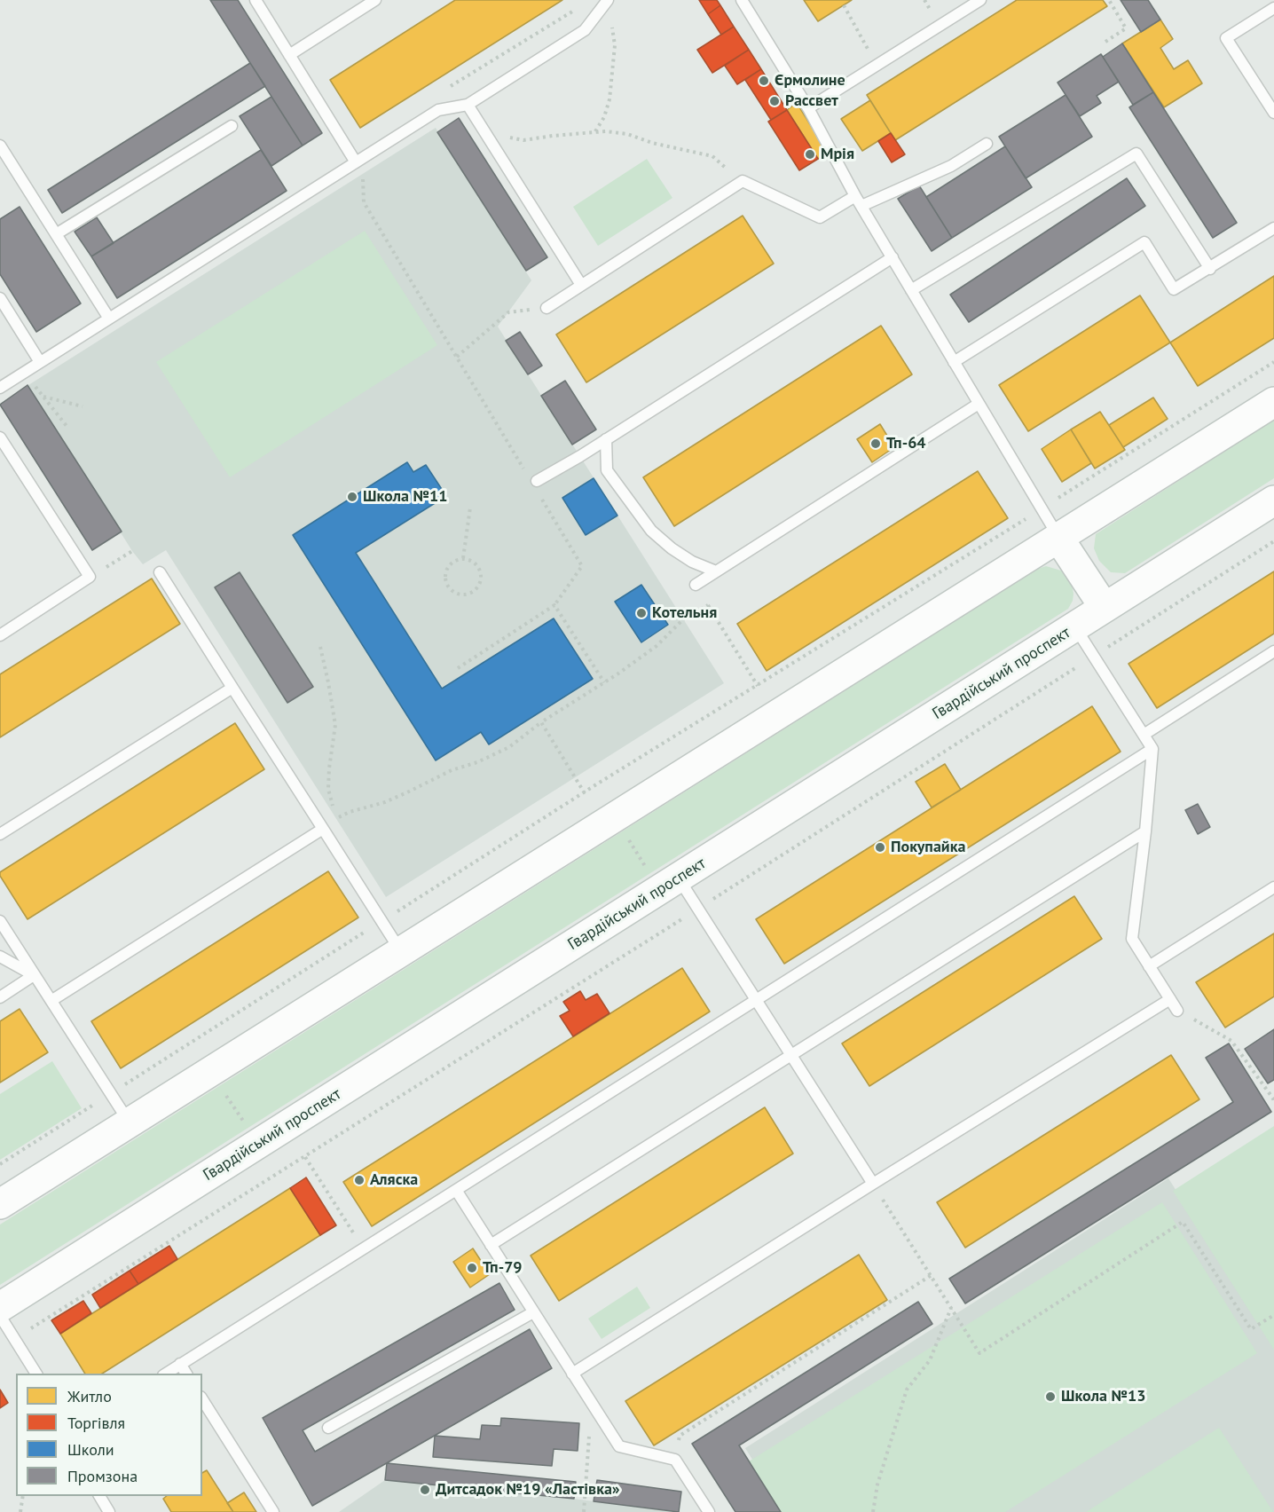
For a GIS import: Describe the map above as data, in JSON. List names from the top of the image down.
{
  "streets": {
    "main road": ["Гвардійський проспект"]
  },
  "places": [
    "Єрмолине",
    "Рассвет",
    "Мрія",
    "Тп-64",
    "Школа №11",
    "Котельня",
    "Покупайка",
    "Аляска",
    "Тп-79",
    "Школа №13",
    "Дитсадок №19 «Ластівка»"
  ],
  "legend": [
    "Житло",
    "Торгівля",
    "Школи",
    "Промзона"
  ]
}
